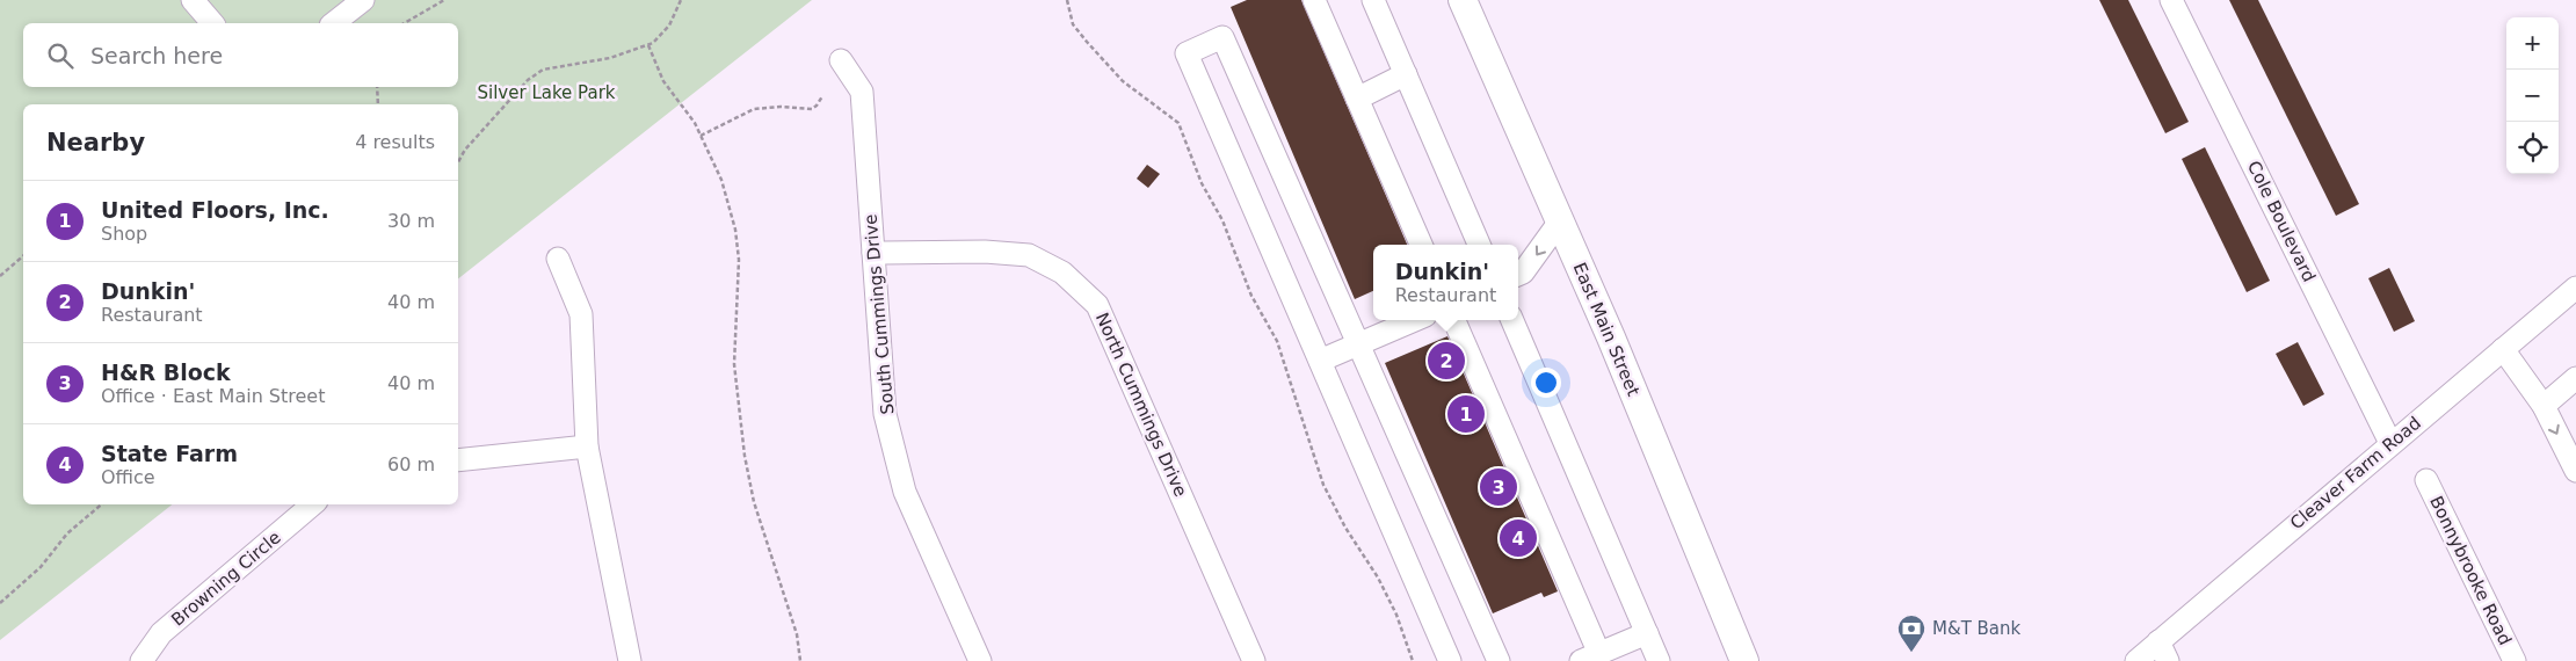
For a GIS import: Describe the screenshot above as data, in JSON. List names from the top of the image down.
{
  "streets": {
    "main road": ["East Main Street"],
    "street": [
      "Cole Boulevard",
      "South Cummings Drive",
      "North Cummings Drive",
      "Cleaver Farm Road",
      "Bonnybrooke Road",
      "Browning Circle"
    ]
  },
  "crossings": [
    ["Cole Boulevard", "Cleaver Farm Road"],
    ["South Cummings Drive", "North Cummings Drive"]
  ],
  "parks": ["Silver Lake Park"],
  "places": {
    "bank": ["M&T Bank"]
  },
  "page": {
    "map_buttons": ["+", "−"],
    "search": "Search here",
    "heading": ["Nearby", "4 results"],
    "list": [
      {
        "mark": "1",
        "name": "United Floors, Inc.",
        "note": "Shop",
        "value": "30 m"
      },
      {
        "mark": "2",
        "name": "Dunkin'",
        "note": "Restaurant",
        "value": "40 m"
      },
      {
        "mark": "3",
        "name": "H&R Block",
        "note": "Office · East Main Street",
        "value": "40 m"
      },
      {
        "mark": "4",
        "name": "State Farm",
        "note": "Office",
        "value": "60 m"
      }
    ],
    "popup": ["Dunkin'", "Restaurant"],
    "pins": [
      "2",
      "1",
      "3",
      "4"
    ]
  }
}
